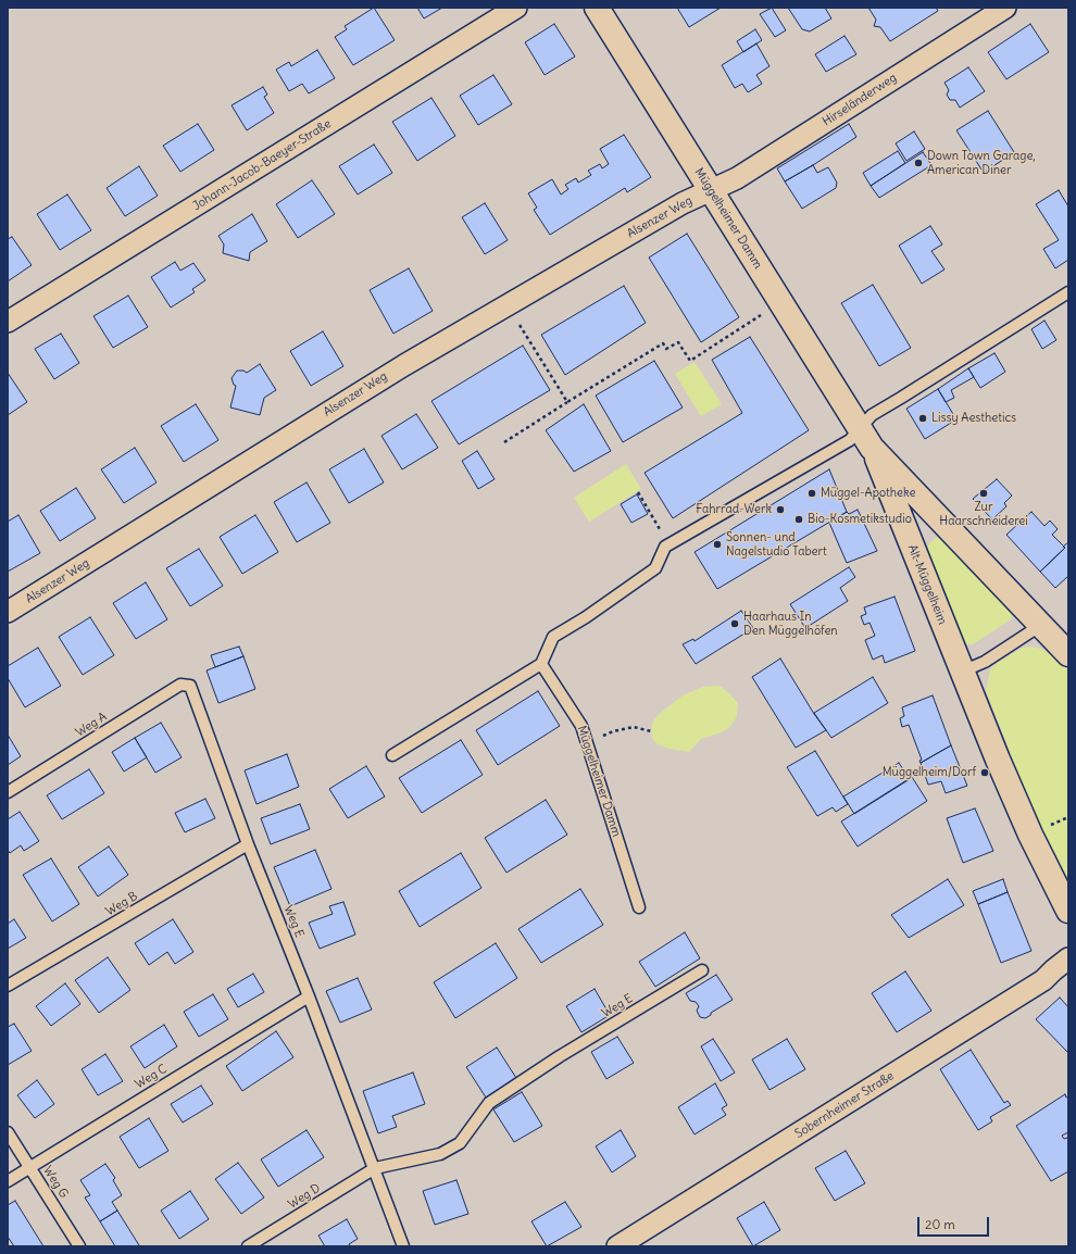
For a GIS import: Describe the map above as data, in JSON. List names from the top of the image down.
{
  "streets": {
    "main road": ["Müggelheimer Damm", "Alt-Müggelheim"],
    "street": [
      "Hirseländerweg",
      "Johann-Jacob-Baeyer-Straße",
      "Alsenzer Weg",
      "Sobernheimer Straße"
    ],
    "lane": [
      "Weg A",
      "Weg B",
      "Weg E",
      "Weg C",
      "Weg G",
      "Weg D"
    ]
  },
  "crossings": [
    ["Hirseländerweg", "Alsenzer Weg"],
    ["Hirseländerweg", "Müggelheimer Damm"],
    ["Alsenzer Weg", "Müggelheimer Damm"],
    ["Müggelheimer Damm", "Alt-Müggelheim"],
    ["Weg A", "Weg E"],
    ["Weg B", "Weg E"],
    ["Weg E", "Weg C"],
    ["Weg E", "Weg D"],
    ["Weg C", "Weg G"]
  ],
  "places": [
    "Down Town Garage, American Diner",
    "Lissy Aesthetics",
    "Müggel-Apotheke",
    "Zur Haarschneiderei",
    "Fahrrad-Werk",
    "Bio-Kosmetikstudio",
    "Sonnen- und Nagelstudio Tabert",
    "Haarhaus In Den Müggelhöfen",
    "Müggelheim/Dorf"
  ],
  "scale_bar": "20 m"
}
